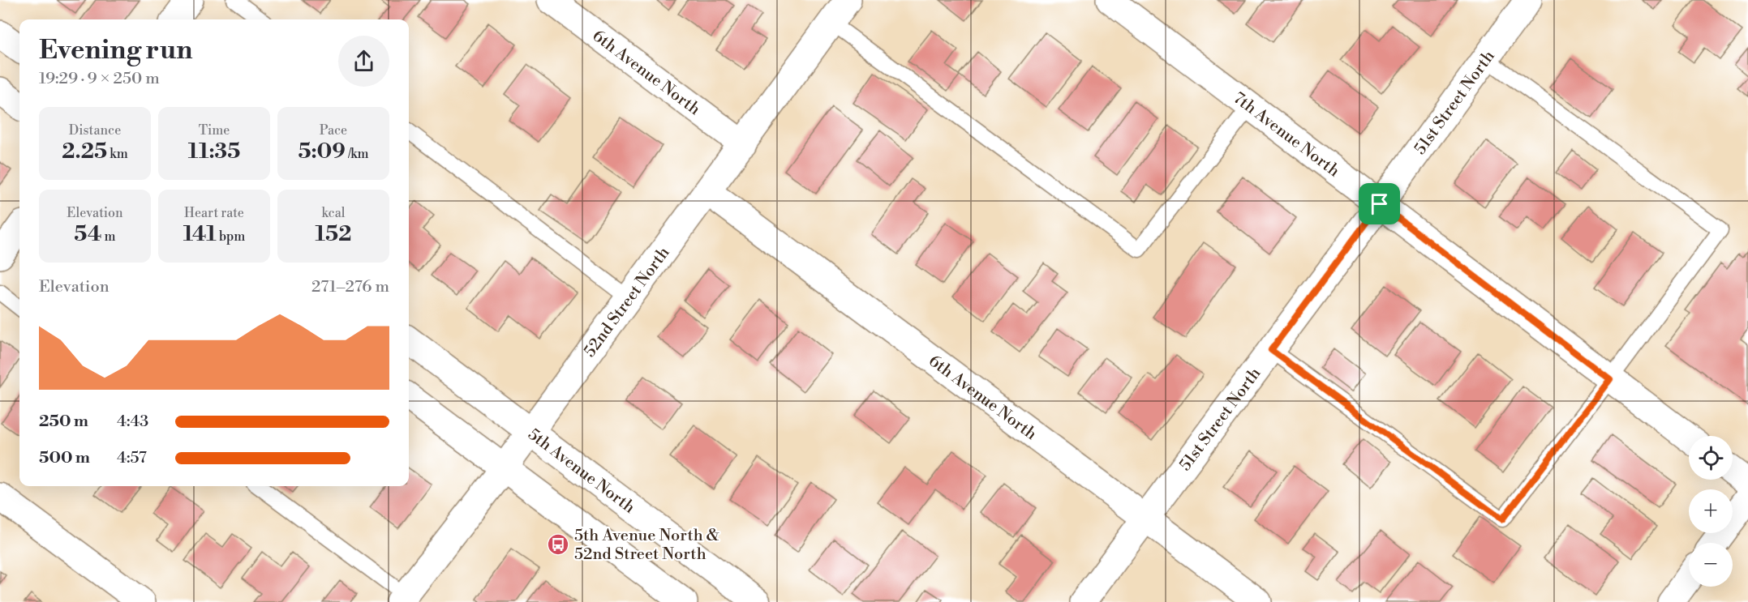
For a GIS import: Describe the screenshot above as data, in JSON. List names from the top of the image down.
{
  "streets": {
    "street": [
      "6th Avenue North",
      "51st Street North",
      "7th Avenue North",
      "52nd Street North",
      "5th Avenue North"
    ]
  },
  "crossings": [
    ["6th Avenue North", "51st Street North"],
    ["6th Avenue North", "52nd Street North"],
    ["51st Street North", "7th Avenue North"],
    ["52nd Street North", "5th Avenue North"]
  ],
  "places": {
    "bus stop": ["5th Avenue North & 52nd Street North"]
  },
  "page": {
    "heading": ["Evening run", "19:29 · 9 × 250 m"],
    "stats": [
      ["Distance", "2.25 km"],
      ["Time", "11:35"],
      ["Pace", "5:09 /km"],
      ["Elevation", "54 m"],
      ["Heart rate", "141 bpm"],
      ["kcal", "152"]
    ],
    "chart": ["Elevation", "271–276 m"],
    "list": [
      {
        "name": "250 m",
        "note": "4:43"
      },
      {
        "name": "500 m",
        "note": "4:57"
      }
    ],
    "map_buttons": ["+", "−"]
  }
}
